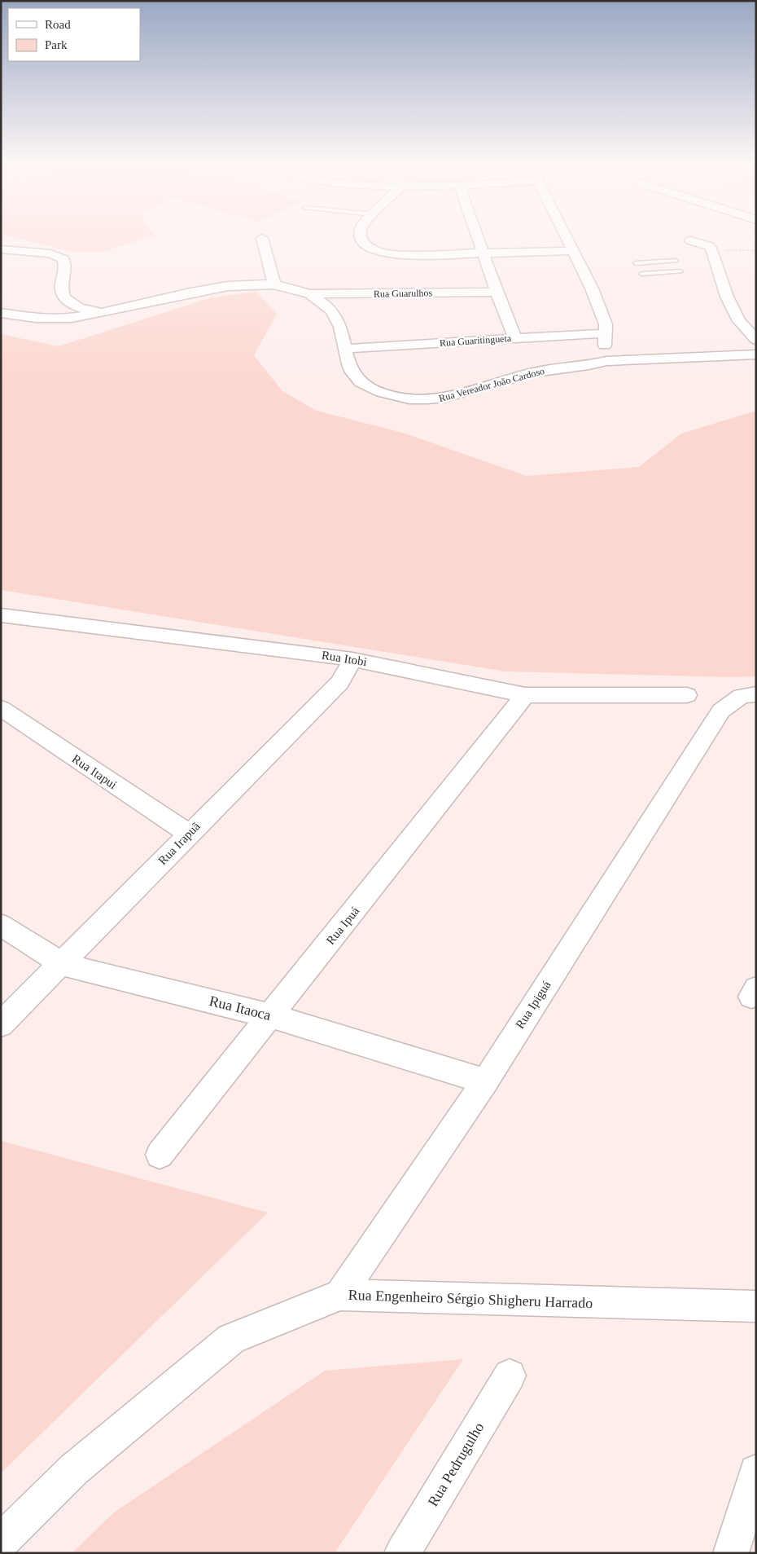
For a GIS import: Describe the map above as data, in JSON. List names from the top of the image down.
{
  "streets": {
    "street": [
      "Rua Guarulhos",
      "Rua Guaritingueta",
      "Rua Vereador João Cardoso",
      "Rua Itobi",
      "Rua Itapui",
      "Rua Irapuã",
      "Rua Ipuá",
      "Rua Ipiguá",
      "Rua Itaoca",
      "Rua Engenheiro Sérgio Shigheru Harrado",
      "Rua Pedrugulho"
    ]
  },
  "crossings": [
    ["Rua Guarulhos", "Rua Vereador João Cardoso"],
    ["Rua Guaritingueta", "Rua Vereador João Cardoso"],
    ["Rua Itobi", "Rua Irapuã"],
    ["Rua Itobi", "Rua Ipuá"],
    ["Rua Itapui", "Rua Irapuã"],
    ["Rua Irapuã", "Rua Itaoca"],
    ["Rua Ipuá", "Rua Itaoca"],
    ["Rua Ipiguá", "Rua Itaoca"],
    ["Rua Ipiguá", "Rua Engenheiro Sérgio Shigheru Harrado"]
  ],
  "legend": ["Road", "Park"]
}
